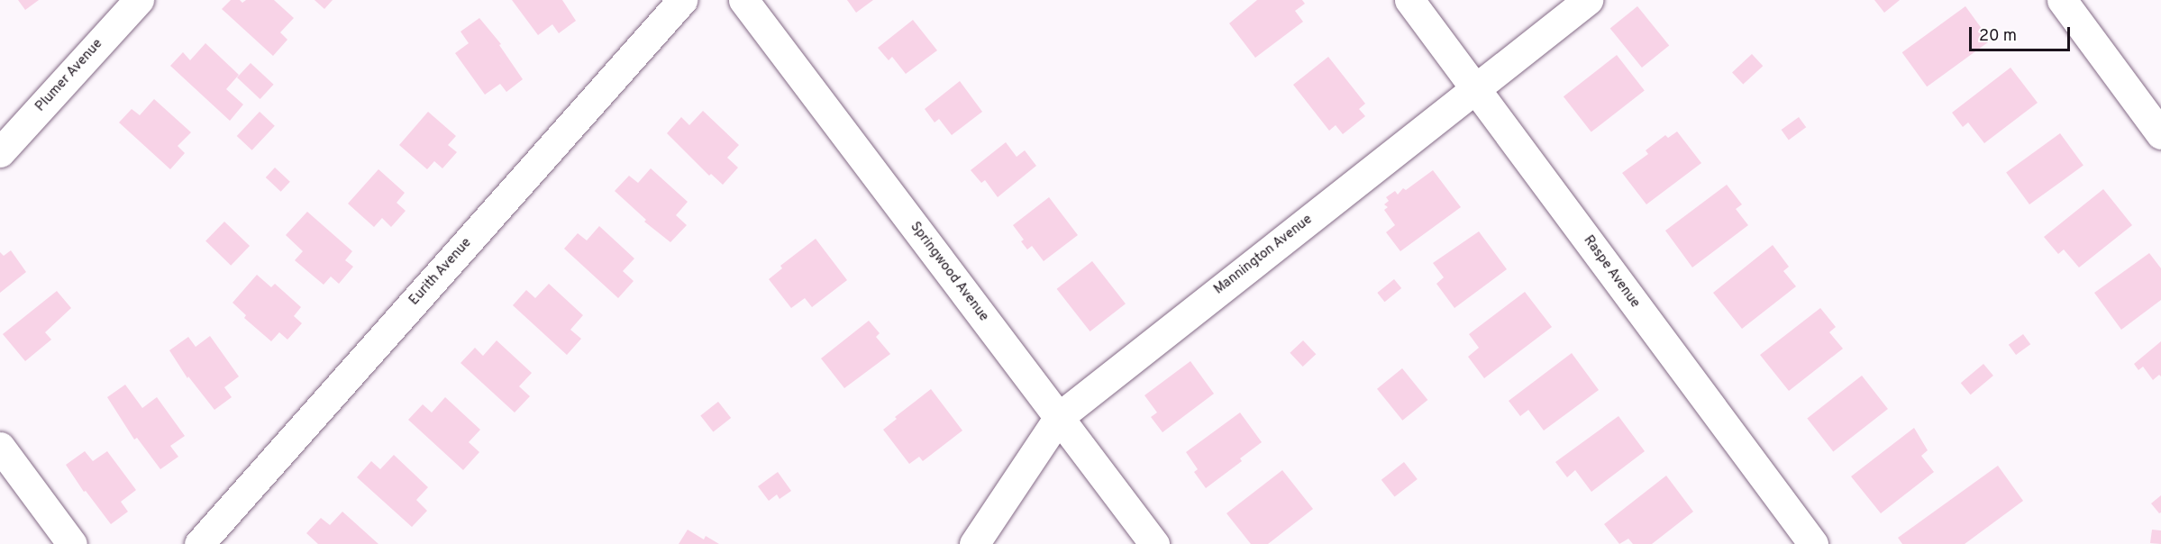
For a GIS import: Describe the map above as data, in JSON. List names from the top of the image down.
{
  "streets": {
    "street": [
      "Plumer Avenue",
      "Mannington Avenue",
      "Eurith Avenue",
      "Springwood Avenue",
      "Raspe Avenue"
    ]
  },
  "crossings": [
    ["Mannington Avenue", "Springwood Avenue"],
    ["Mannington Avenue", "Raspe Avenue"]
  ],
  "scale_bar": "20 m"
}
